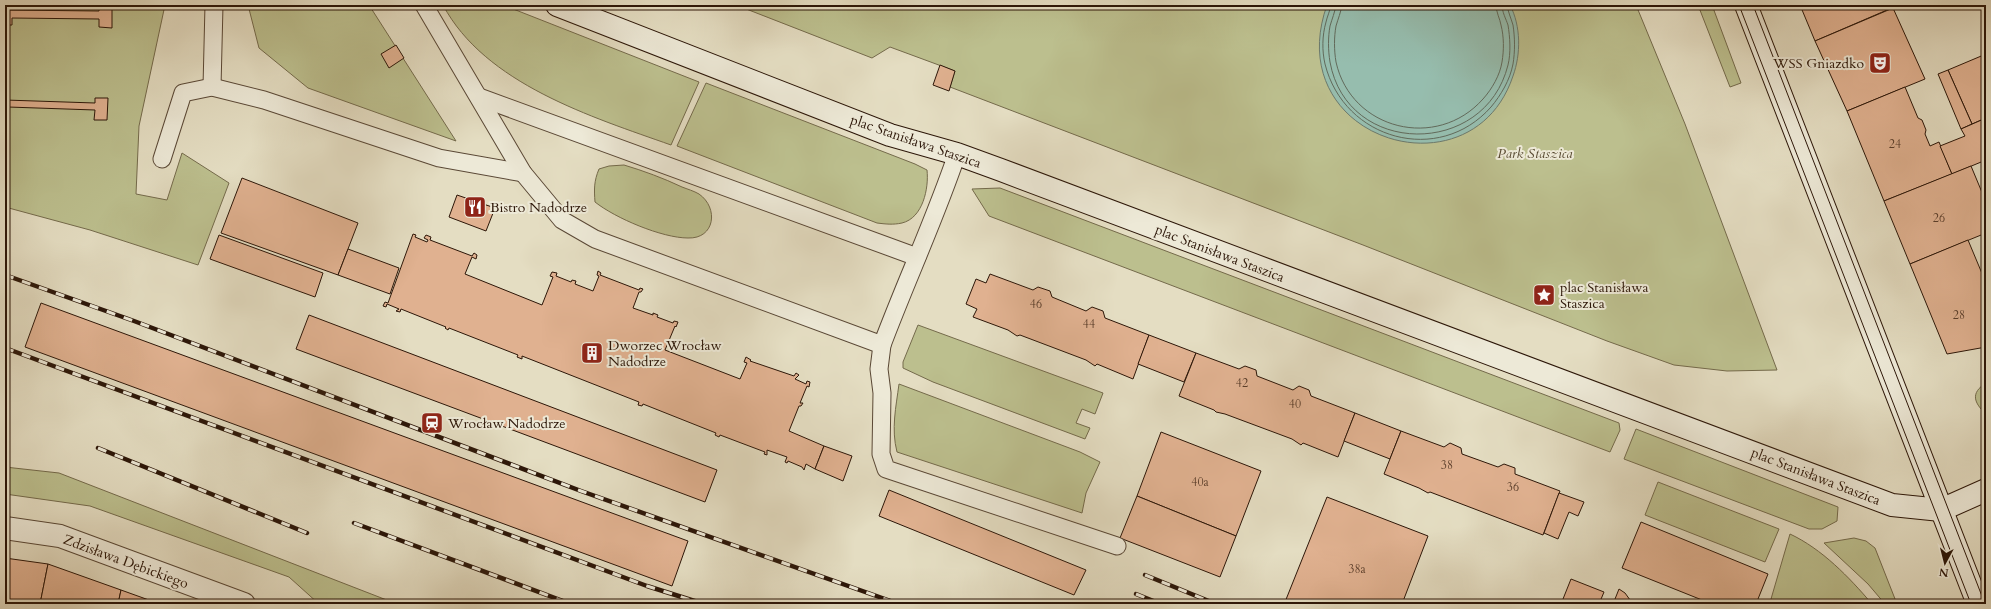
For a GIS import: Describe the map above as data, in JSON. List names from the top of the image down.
{
  "streets": {
    "street": ["plac Stanisława Staszica", "Zdzisława Dębickiego"]
  },
  "parks": ["Park Staszica"],
  "places": {
    "theatre": ["WSS Gniazdko"],
    "restaurant": ["Bistro Nadodrze"],
    "place": ["plac Stanisława Staszica"],
    "building": ["Dworzec Wrocław Nadodrze"],
    "station": ["Wrocław Nadodrze"]
  },
  "house_numbers": [
    "24",
    "26",
    "46",
    "28",
    "44",
    "42",
    "40",
    "38",
    "40a",
    "36",
    "38a"
  ],
  "north": "bottom"
}
